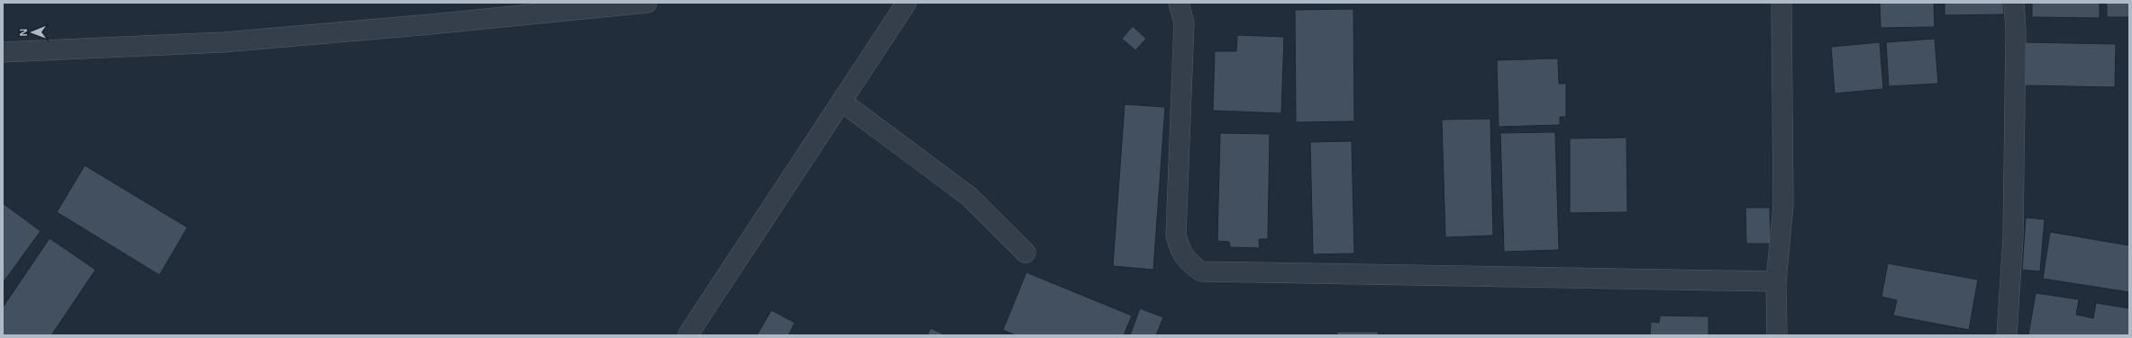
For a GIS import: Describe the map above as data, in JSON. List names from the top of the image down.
{
  "north": "left"
}
